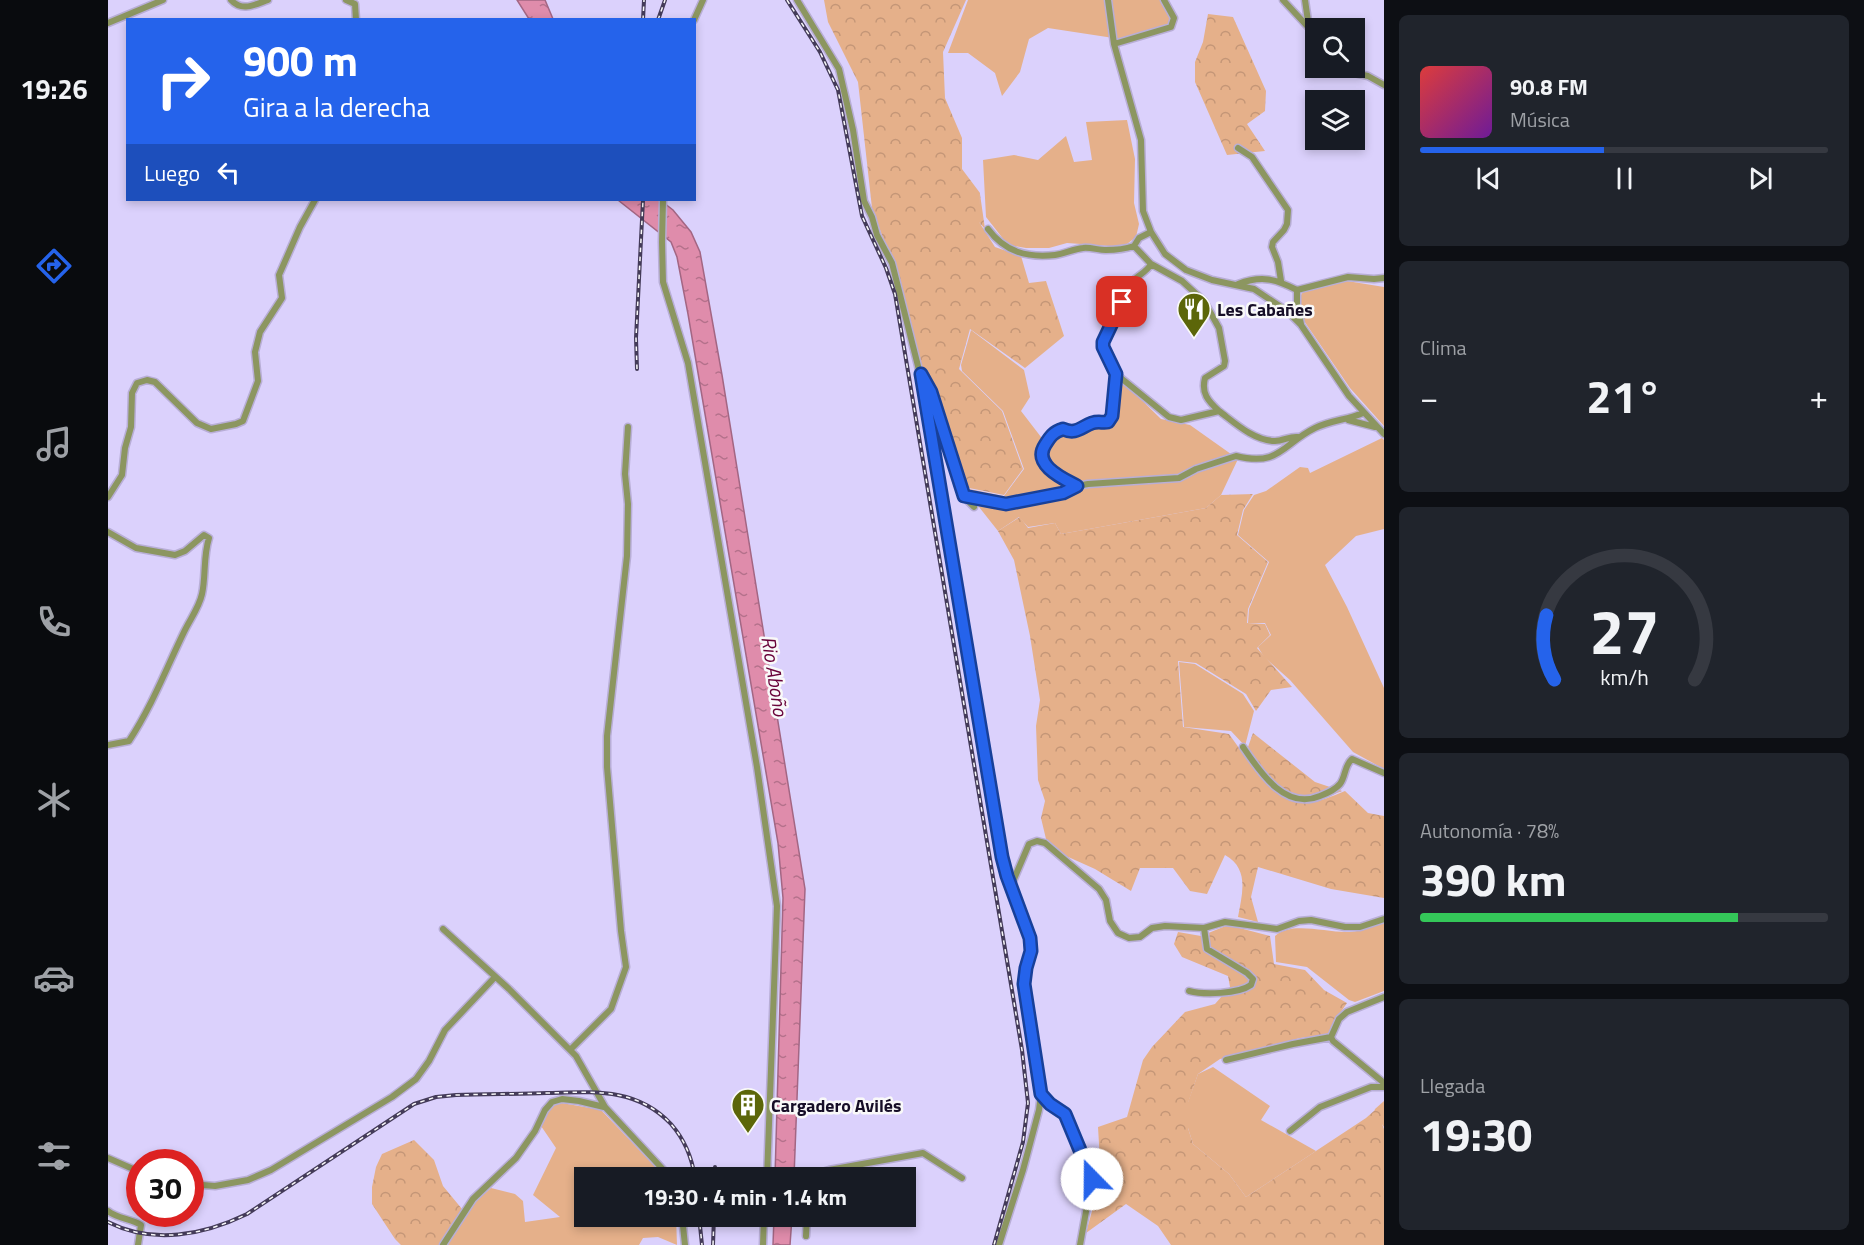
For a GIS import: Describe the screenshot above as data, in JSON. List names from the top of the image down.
{
  "water": ["Rio Aboño"],
  "places": {
    "restaurant": ["Les Cabañes"],
    "building": ["Cargadero Avilés"]
  },
  "page": {
    "tabs": "19:26",
    "turn": ["900 m", "Gira a la derecha"],
    "song": ["90.8 FM", "Música"],
    "then": "Luego",
    "tile": [
      "Clima",
      ["Autonomía · 78%", "390 km"],
      ["Llegada", "19:30"]
    ],
    "heat": ["−", "21°", "+"],
    "limit": "30",
    "trip": "19:30 · 4 min · 1.4 km",
    "gauge": ["27", "km/h"]
  }
}
